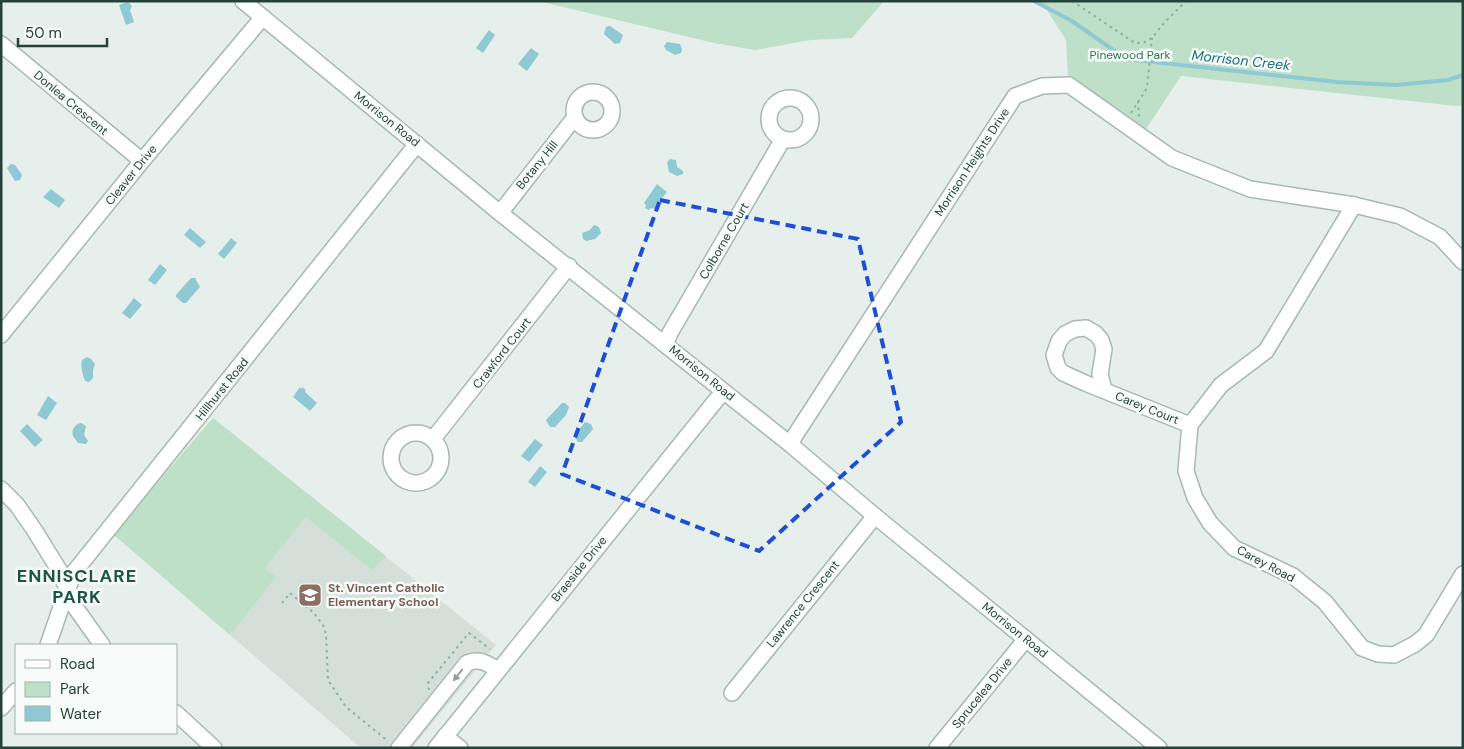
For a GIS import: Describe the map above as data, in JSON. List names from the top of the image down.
{
  "streets": {
    "street": [
      "Donlea Crescent",
      "Morrison Road",
      "Morrison Heights Drive",
      "Botany Hill",
      "Cleaver Drive",
      "Colborne Court",
      "Crawford Court",
      "Hillhurst Road",
      "Carey Court",
      "Carey Road",
      "Braeside Drive",
      "Lawrence Crescent",
      "Sprucelea Drive"
    ]
  },
  "crossings": [
    ["Donlea Crescent", "Cleaver Drive"],
    ["Morrison Road", "Morrison Heights Drive"],
    ["Morrison Road", "Botany Hill"],
    ["Morrison Road", "Cleaver Drive"],
    ["Morrison Road", "Colborne Court"],
    ["Morrison Road", "Crawford Court"],
    ["Morrison Road", "Hillhurst Road"],
    ["Morrison Road", "Braeside Drive"],
    ["Morrison Road", "Lawrence Crescent"],
    ["Morrison Road", "Sprucelea Drive"],
    ["Carey Court", "Carey Road"]
  ],
  "districts": ["ENNISCLARE PARK"],
  "water": ["Morrison Creek"],
  "parks": ["Pinewood Park"],
  "places": {
    "school or university": ["St. Vincent Catholic Elementary School"]
  },
  "legend": ["Road", "Park", "Water"],
  "scale_bar": "50 m"
}
